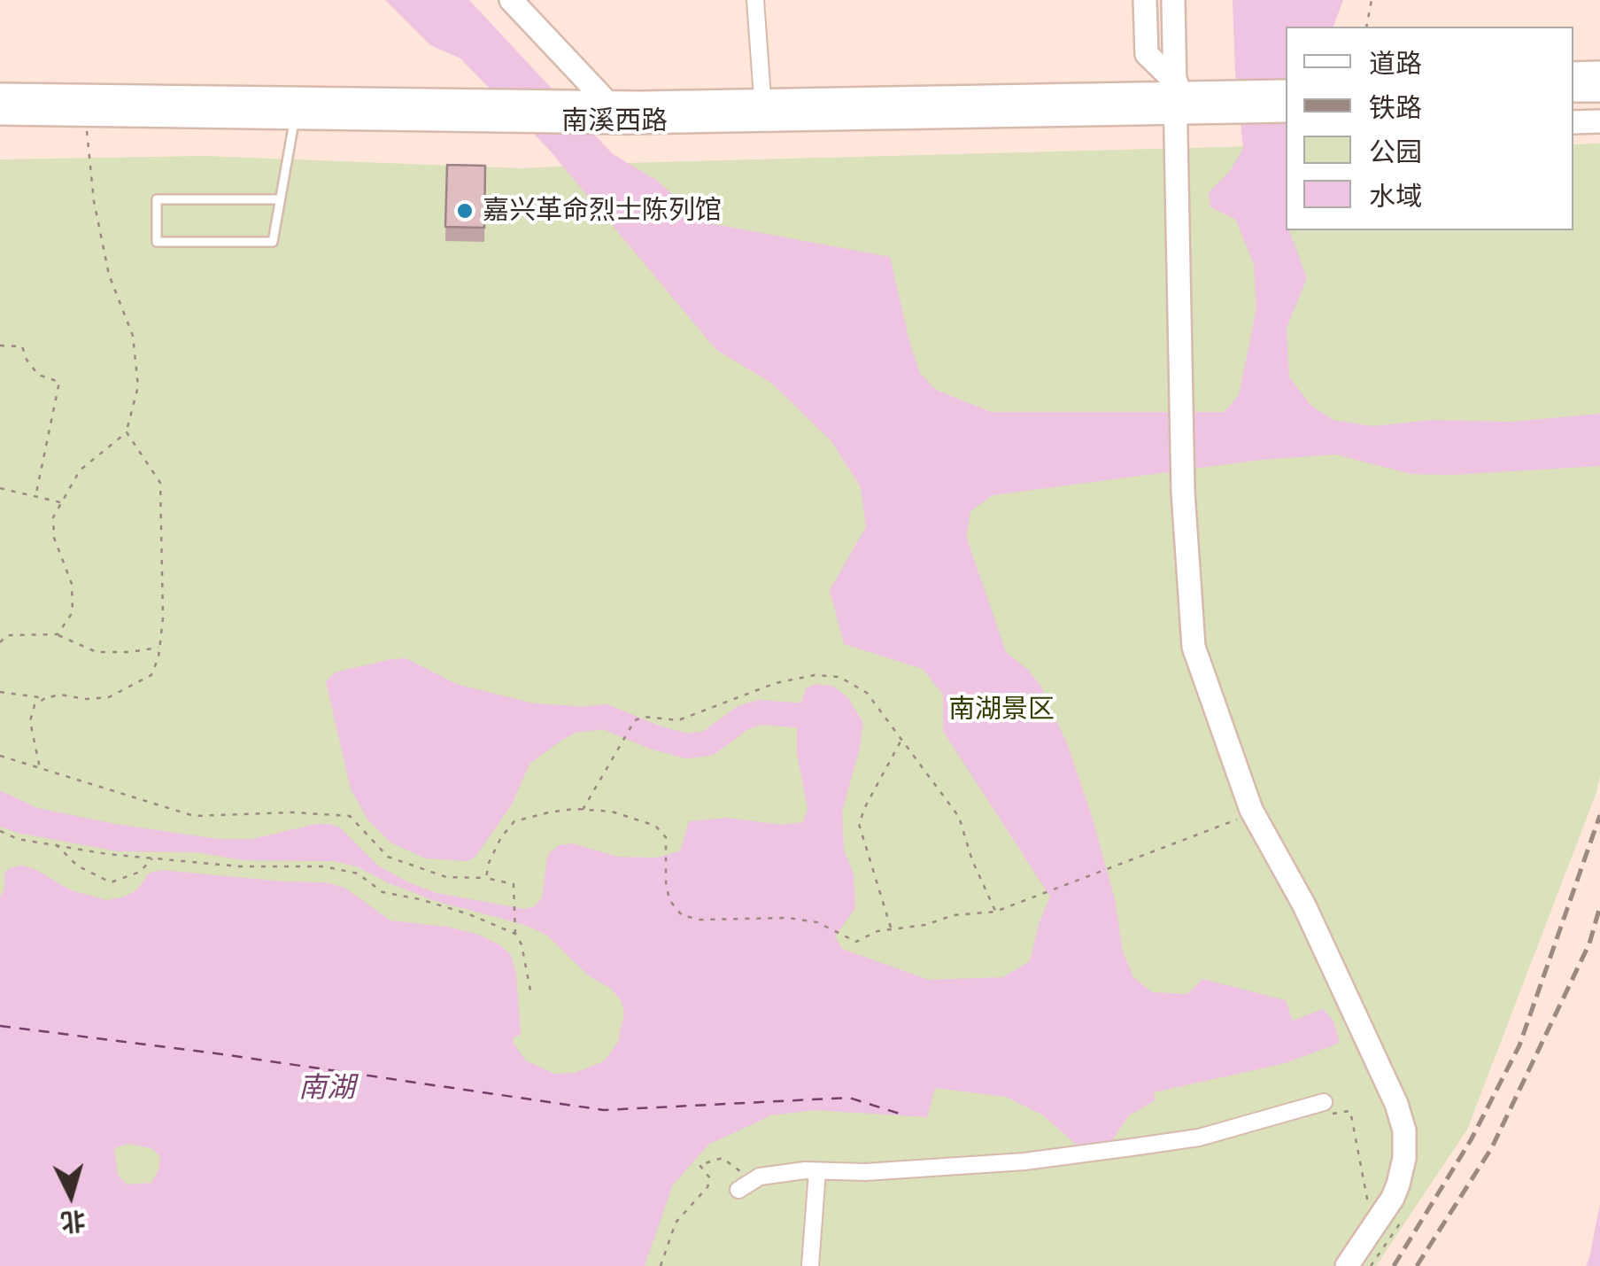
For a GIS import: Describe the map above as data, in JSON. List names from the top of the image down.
{
  "streets": {
    "main road": ["南溪西路"]
  },
  "water": ["南湖"],
  "parks": ["南湖景区"],
  "places": ["嘉兴革命烈士陈列馆"],
  "legend": [
    "道路",
    "铁路",
    "公园",
    "水域"
  ],
  "north": "bottom"
}
